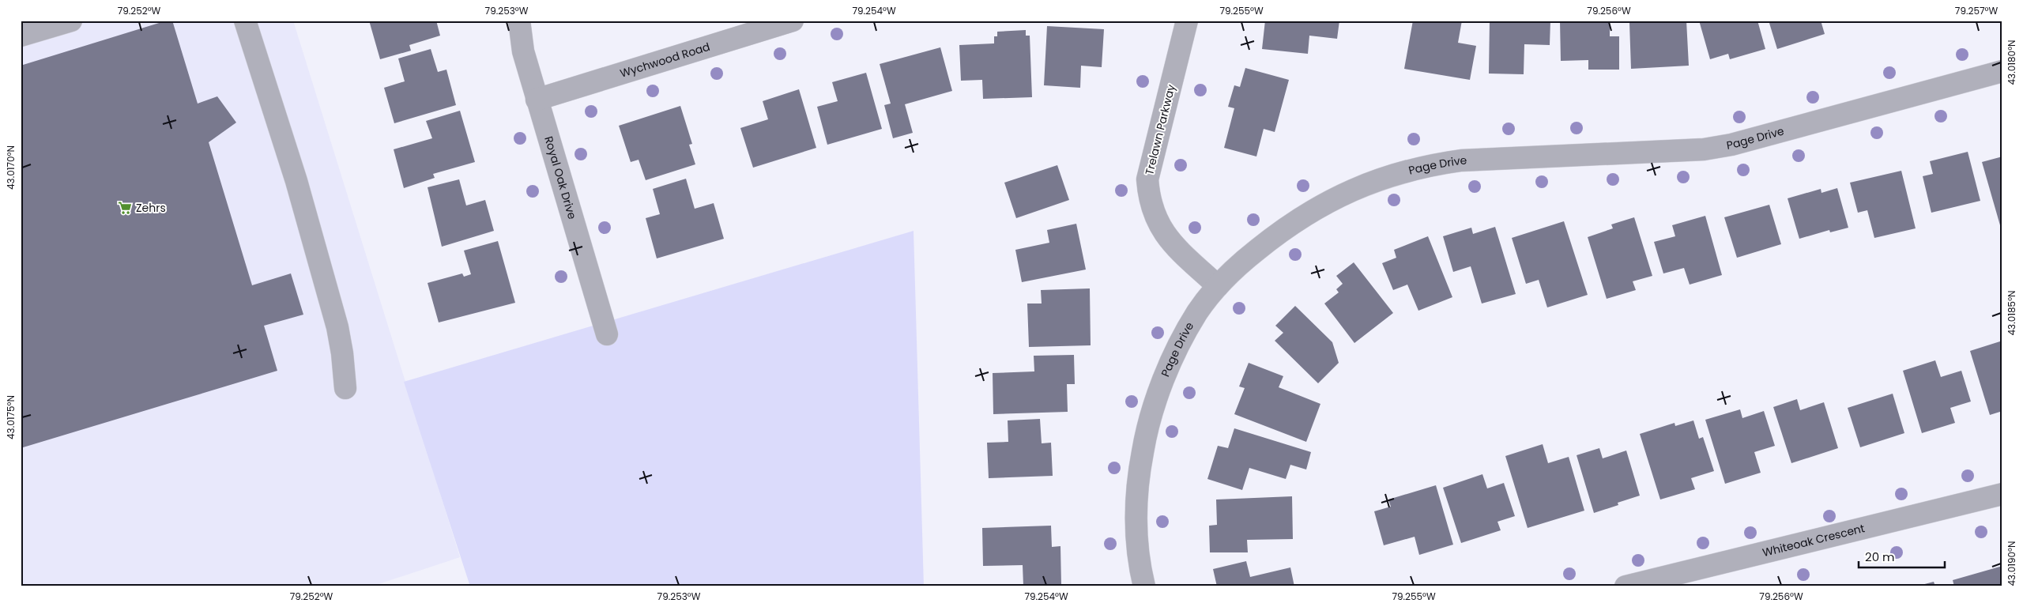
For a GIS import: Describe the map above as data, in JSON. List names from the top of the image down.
{
  "streets": {
    "street": [
      "Wychwood Road",
      "Trelawn Parkway",
      "Page Drive",
      "Royal Oak Drive",
      "Whiteoak Crescent"
    ]
  },
  "crossings": [
    ["Wychwood Road", "Royal Oak Drive"],
    ["Trelawn Parkway", "Page Drive"]
  ],
  "places": {
    "supermarket": ["Zehrs"]
  },
  "scale_bar": "20 m",
  "coordinates": [
    "79.252°W",
    "79.253°W",
    "79.254°W",
    "79.255°W",
    "79.256°W",
    "79.257°W",
    "43.0180°N",
    "43.0170°N",
    "43.0185°N",
    "43.0175°N",
    "43.0190°N"
  ]
}
